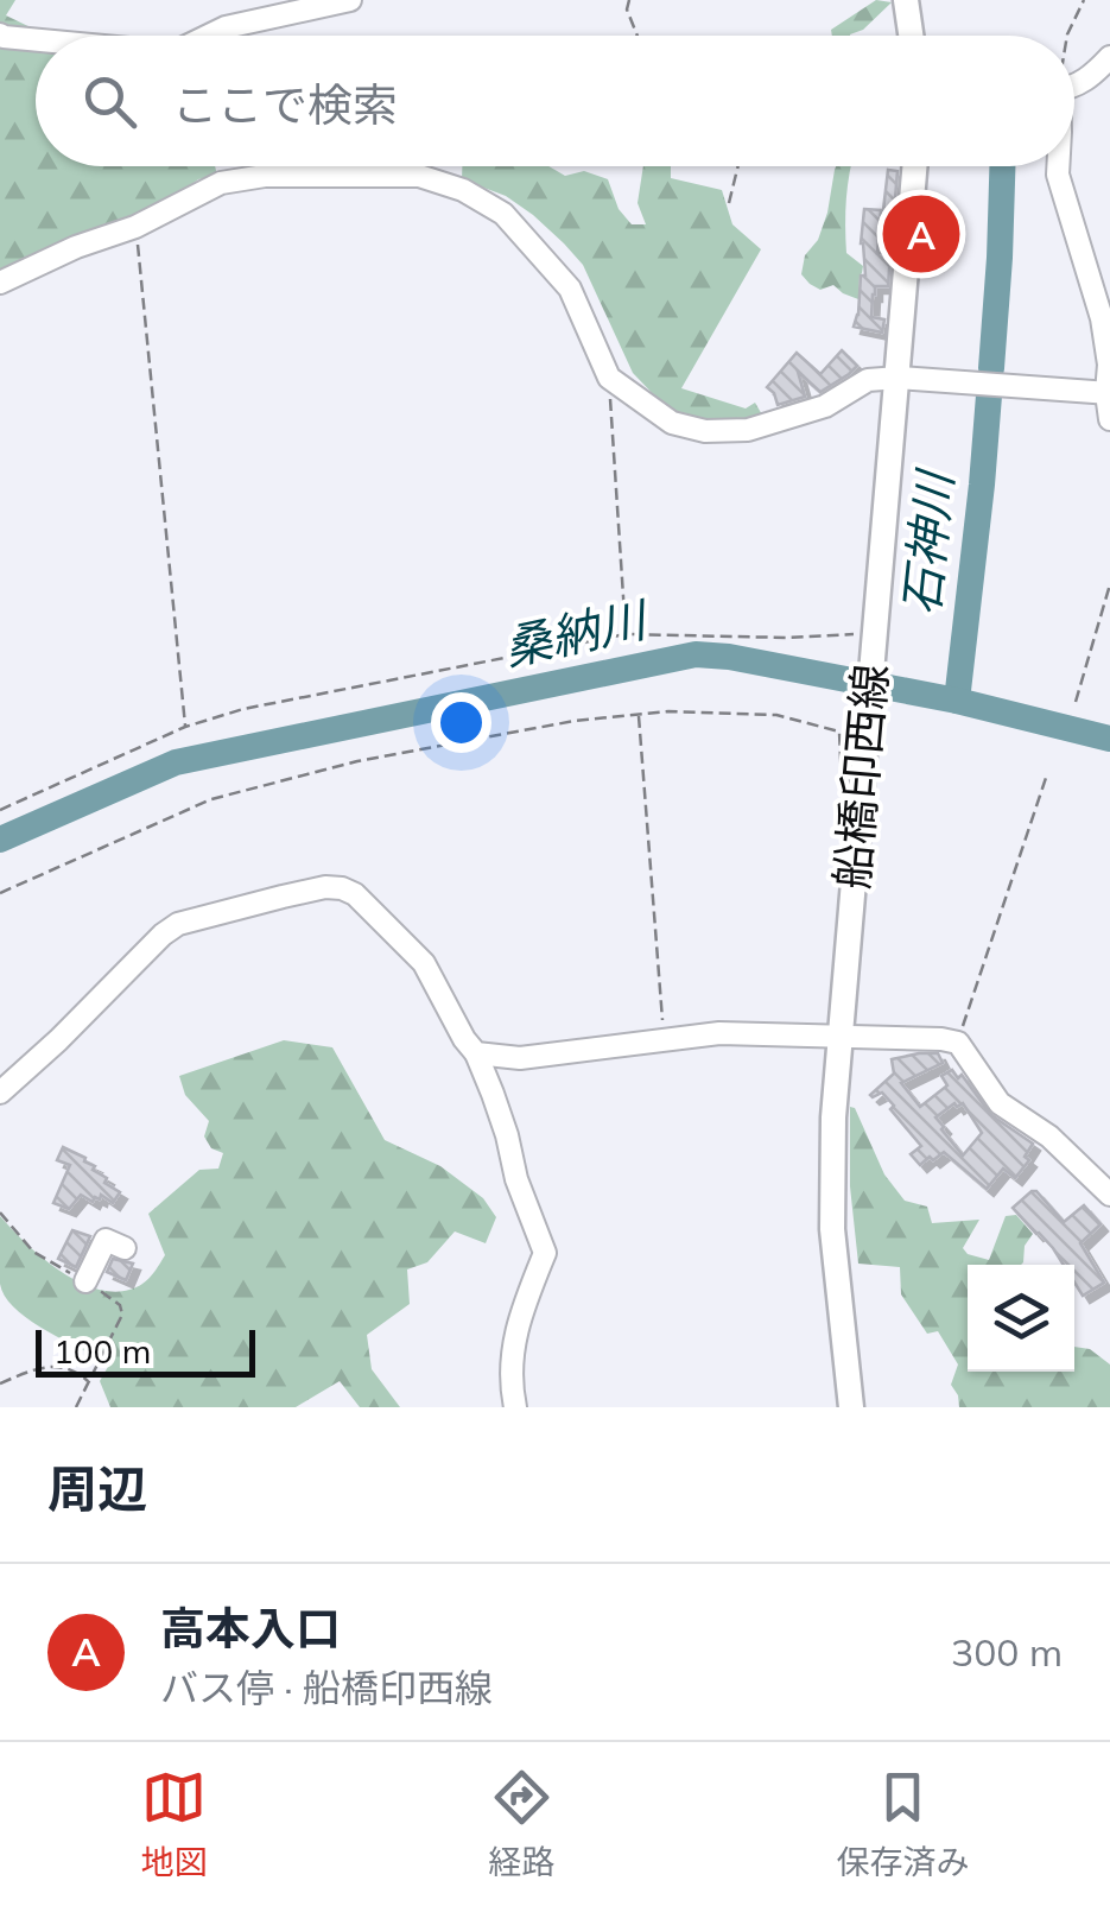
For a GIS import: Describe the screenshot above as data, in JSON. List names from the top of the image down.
{
  "streets": {
    "main road": ["船橋印西線"]
  },
  "water": ["石神川", "桑納川"],
  "scale_bar": "100 m",
  "page": {
    "search": "ここで検索",
    "pins": "A",
    "scale": "100 m",
    "heading": "周辺",
    "list": [
      {
        "mark": "A",
        "name": "高本入口",
        "note": "バス停 · 船橋印西線",
        "value": "300 m"
      }
    ],
    "nav": ["地図", "経路", "保存済み"]
  }
}
